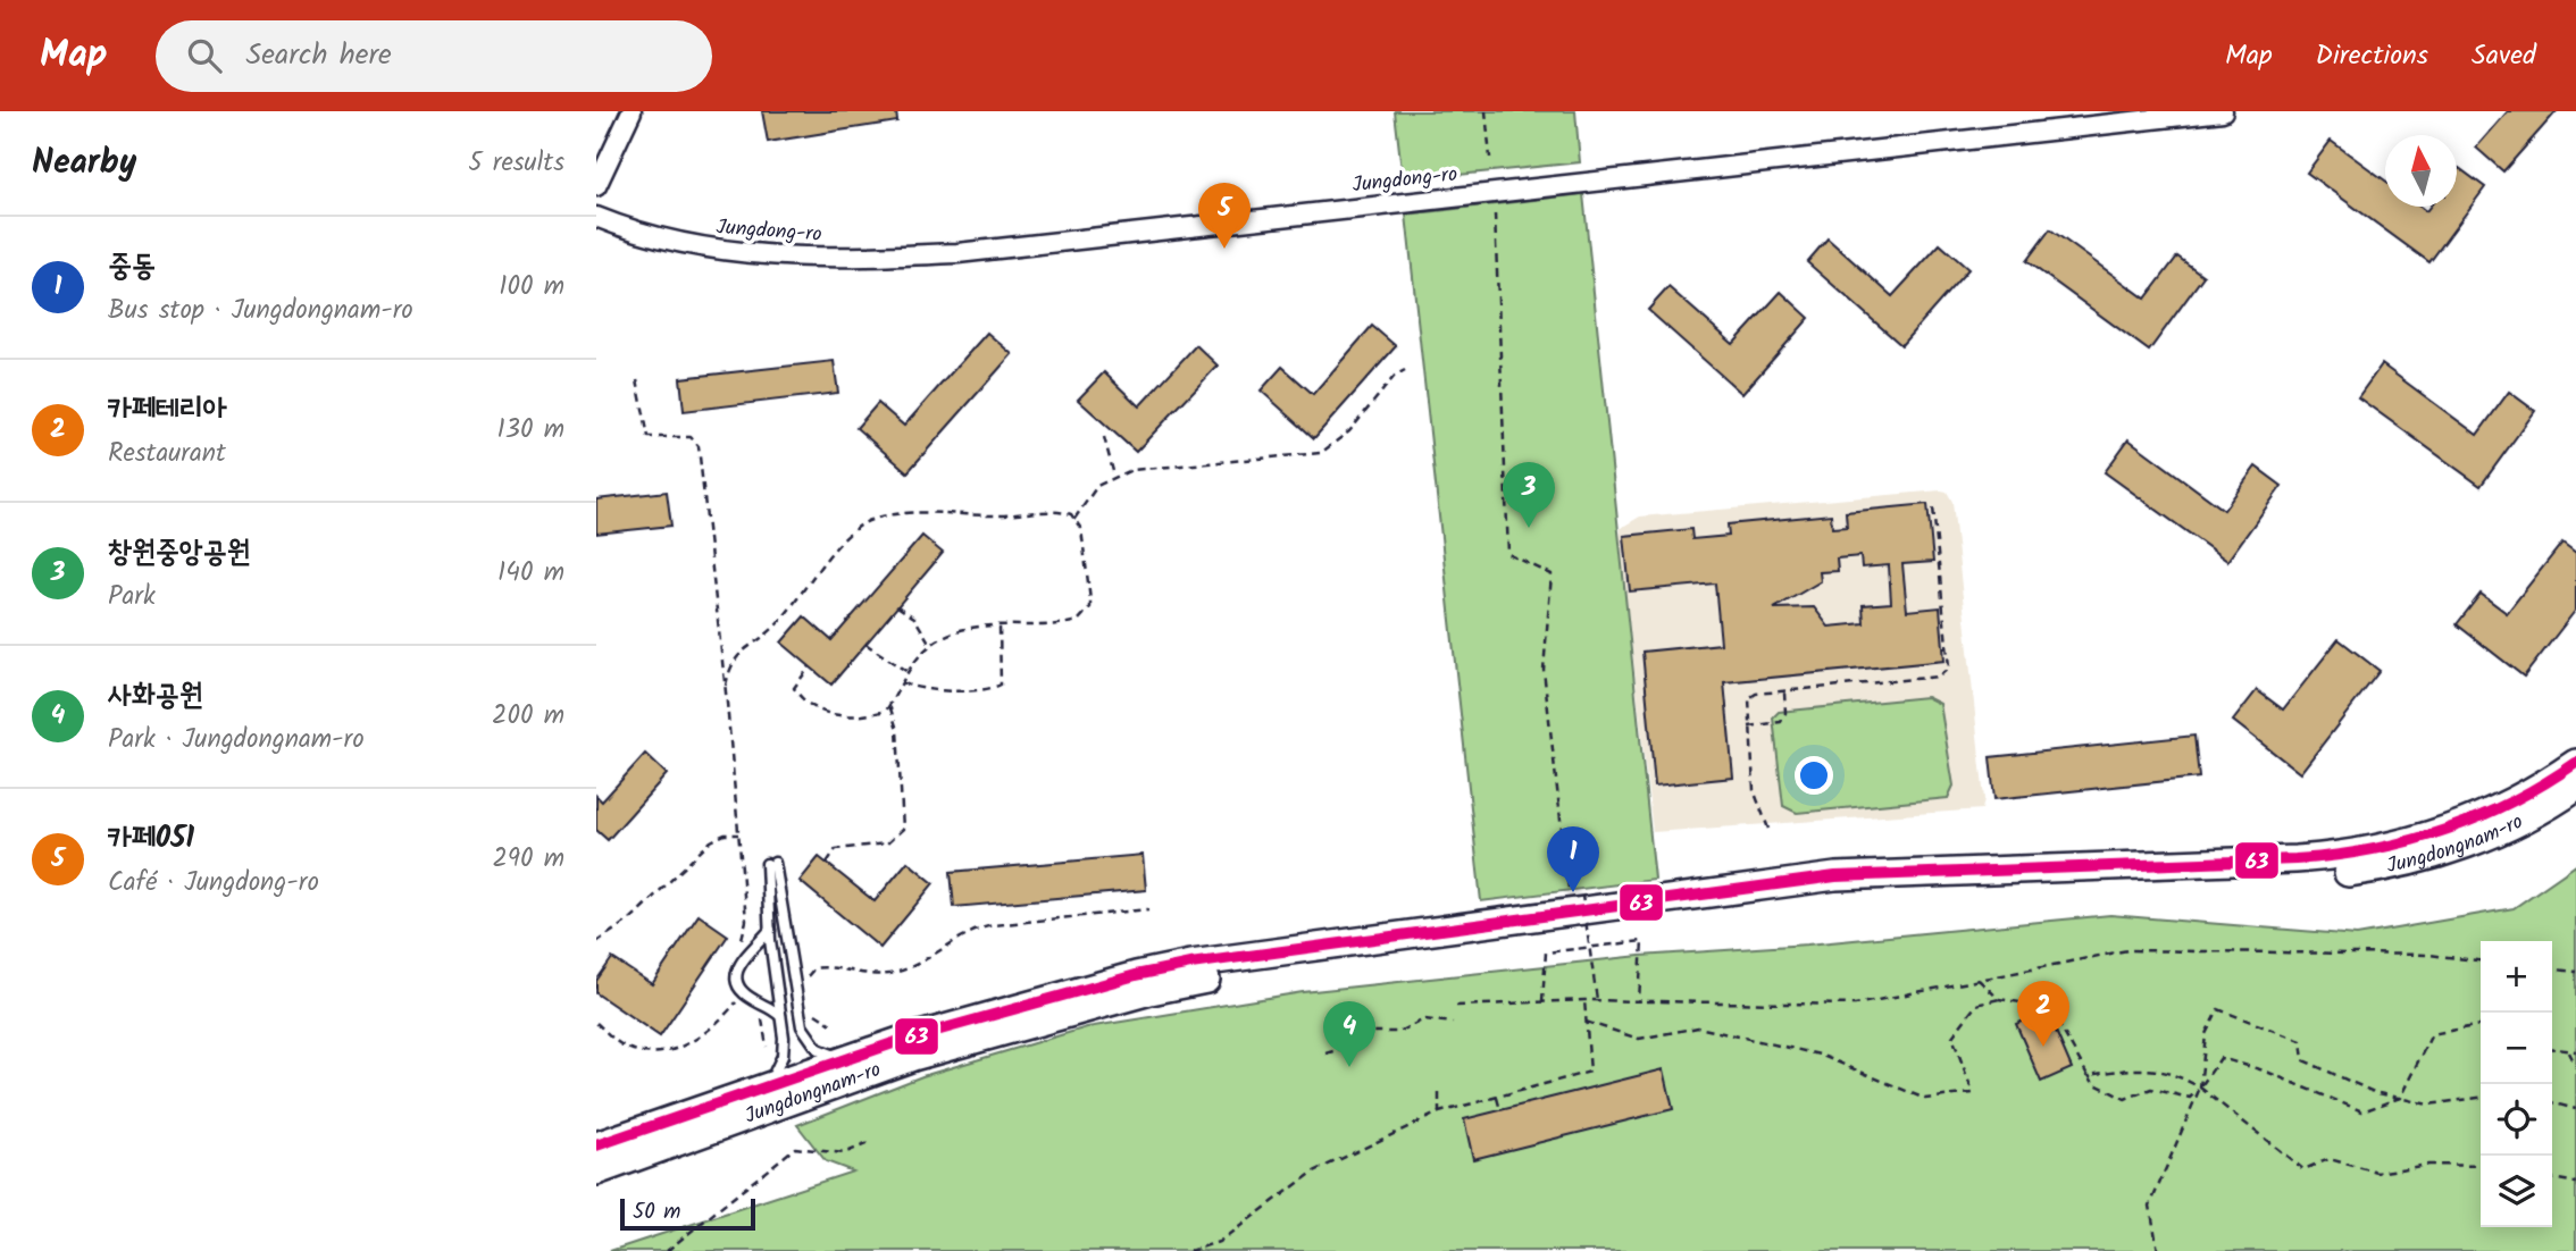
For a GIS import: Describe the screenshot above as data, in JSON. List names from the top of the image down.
{
  "streets": {
    "street": ["Jungdong-ro", "Jungdongnam-ro"]
  },
  "lines": ["transit line 63"],
  "scale_bar": "50 m",
  "north": "top",
  "page": {
    "header": "Map",
    "search": "Search here",
    "nav": ["Map", "Directions", "Saved"],
    "heading": ["Nearby", "5 results"],
    "pins": [
      "5",
      "3",
      "1",
      "2",
      "4"
    ],
    "list": [
      {
        "mark": "1",
        "name": "중동",
        "note": "Bus stop · Jungdongnam-ro",
        "value": "100 m"
      },
      {
        "mark": "2",
        "name": "카페테리아",
        "note": "Restaurant",
        "value": "130 m"
      },
      {
        "mark": "3",
        "name": "창원중앙공원",
        "note": "Park",
        "value": "140 m"
      },
      {
        "mark": "4",
        "name": "사화공원",
        "note": "Park · Jungdongnam-ro",
        "value": "200 m"
      },
      {
        "mark": "5",
        "name": "카페051",
        "note": "Café · Jungdong-ro",
        "value": "290 m"
      }
    ],
    "map_buttons": ["+", "−"],
    "scale": "50 m"
  }
}
